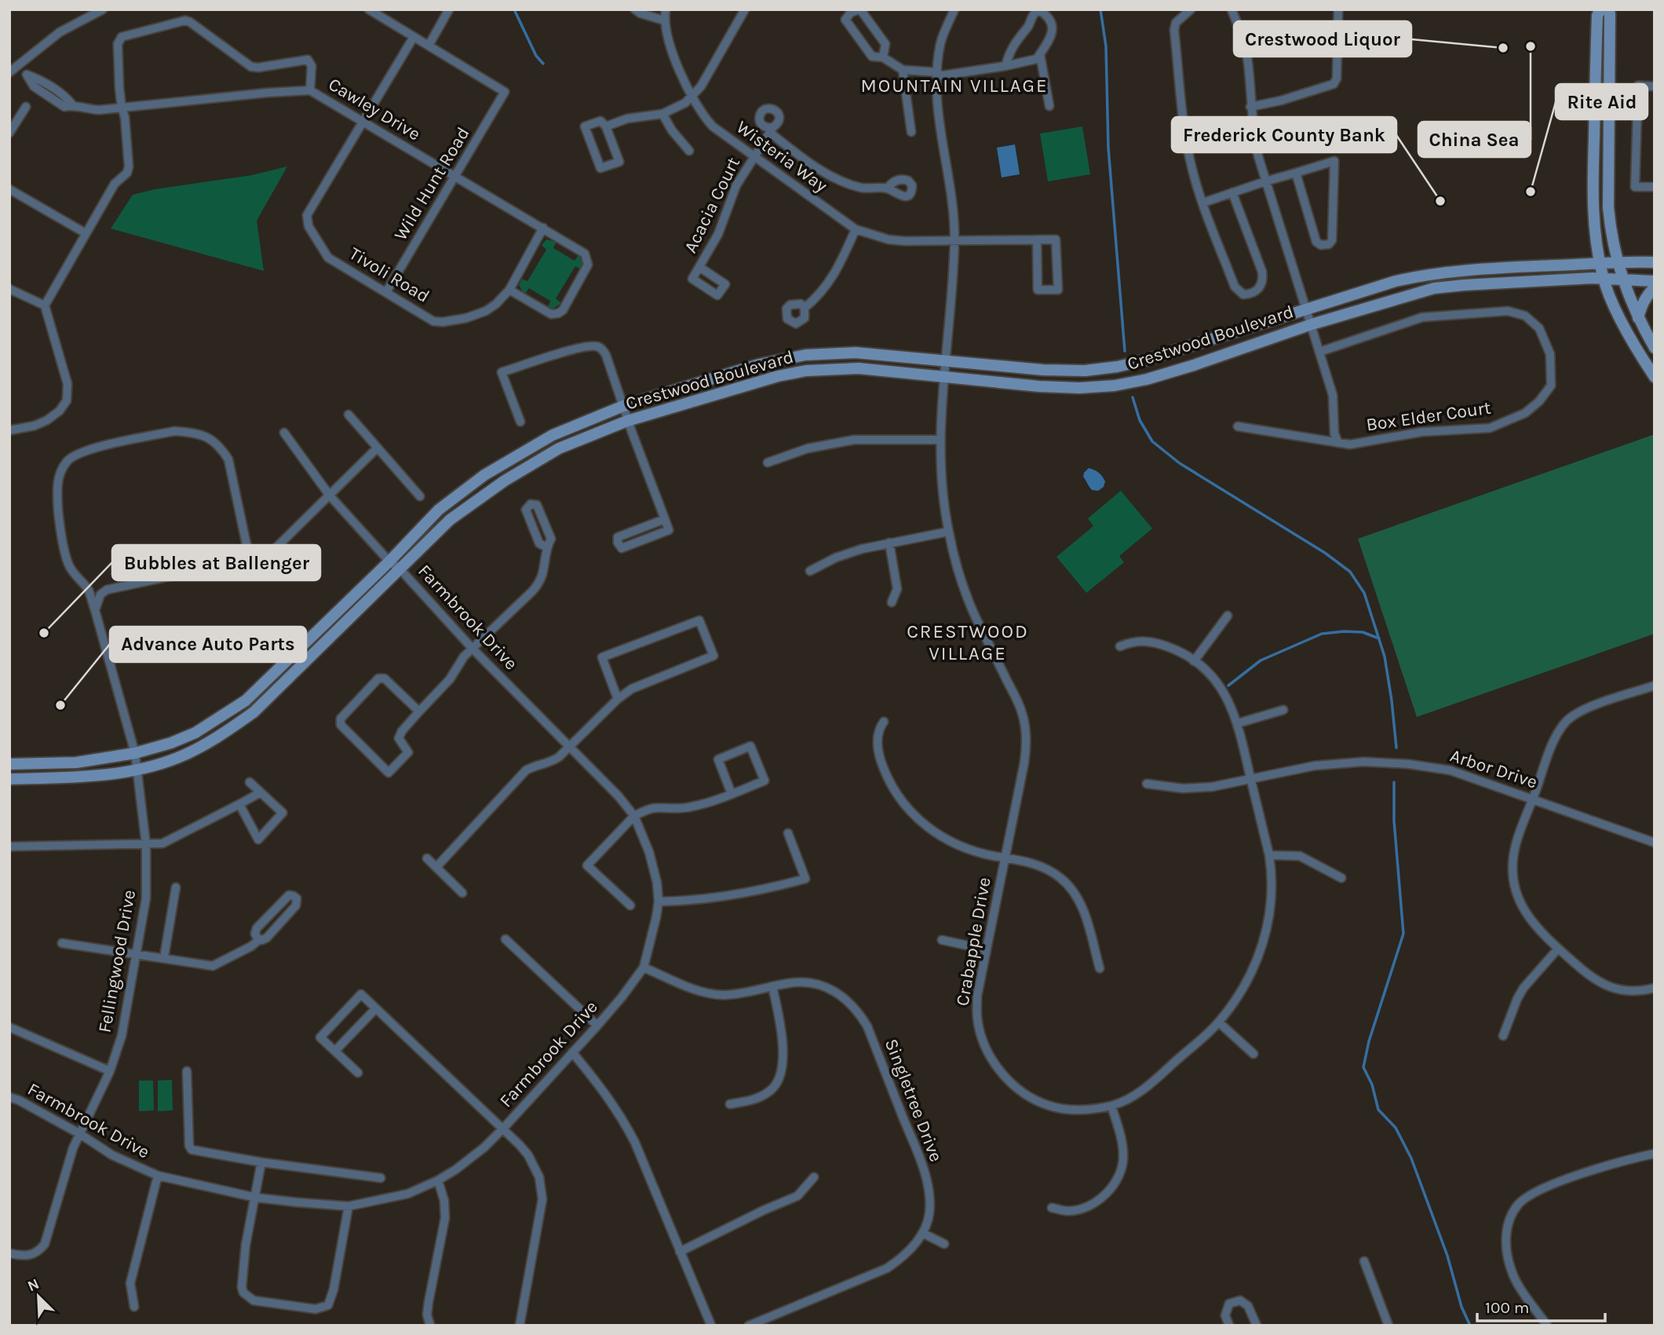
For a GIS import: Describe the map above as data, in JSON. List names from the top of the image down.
{
  "streets": {
    "main road": ["Crestwood Boulevard"],
    "street": [
      "Cawley Drive",
      "Wisteria Way",
      "Wild Hunt Road",
      "Acacia Court",
      "Tivoli Road",
      "Box Elder Court",
      "Farmbrook Drive",
      "Arbor Drive",
      "Crabapple Drive",
      "Fellingwood Drive",
      "Singletree Drive"
    ]
  },
  "crossings": [
    ["Cawley Drive", "Wild Hunt Road"],
    ["Cawley Drive", "Tivoli Road"],
    ["Wisteria Way", "Acacia Court"],
    ["Wisteria Way", "Crabapple Drive"],
    ["Wild Hunt Road", "Tivoli Road"],
    ["Crestwood Boulevard", "Farmbrook Drive"],
    ["Crestwood Boulevard", "Crabapple Drive"],
    ["Crestwood Boulevard", "Fellingwood Drive"],
    ["Farmbrook Drive", "Fellingwood Drive"],
    ["Farmbrook Drive", "Singletree Drive"],
    ["Arbor Drive", "Crabapple Drive"]
  ],
  "districts": ["MOUNTAIN VILLAGE", "CRESTWOOD VILLAGE"],
  "places": [
    "China Sea",
    "Crestwood Liquor",
    "Rite Aid",
    "Frederick County Bank",
    "Bubbles at Ballenger",
    "Advance Auto Parts"
  ],
  "scale_bar": "100 m",
  "north": "top left"
}
